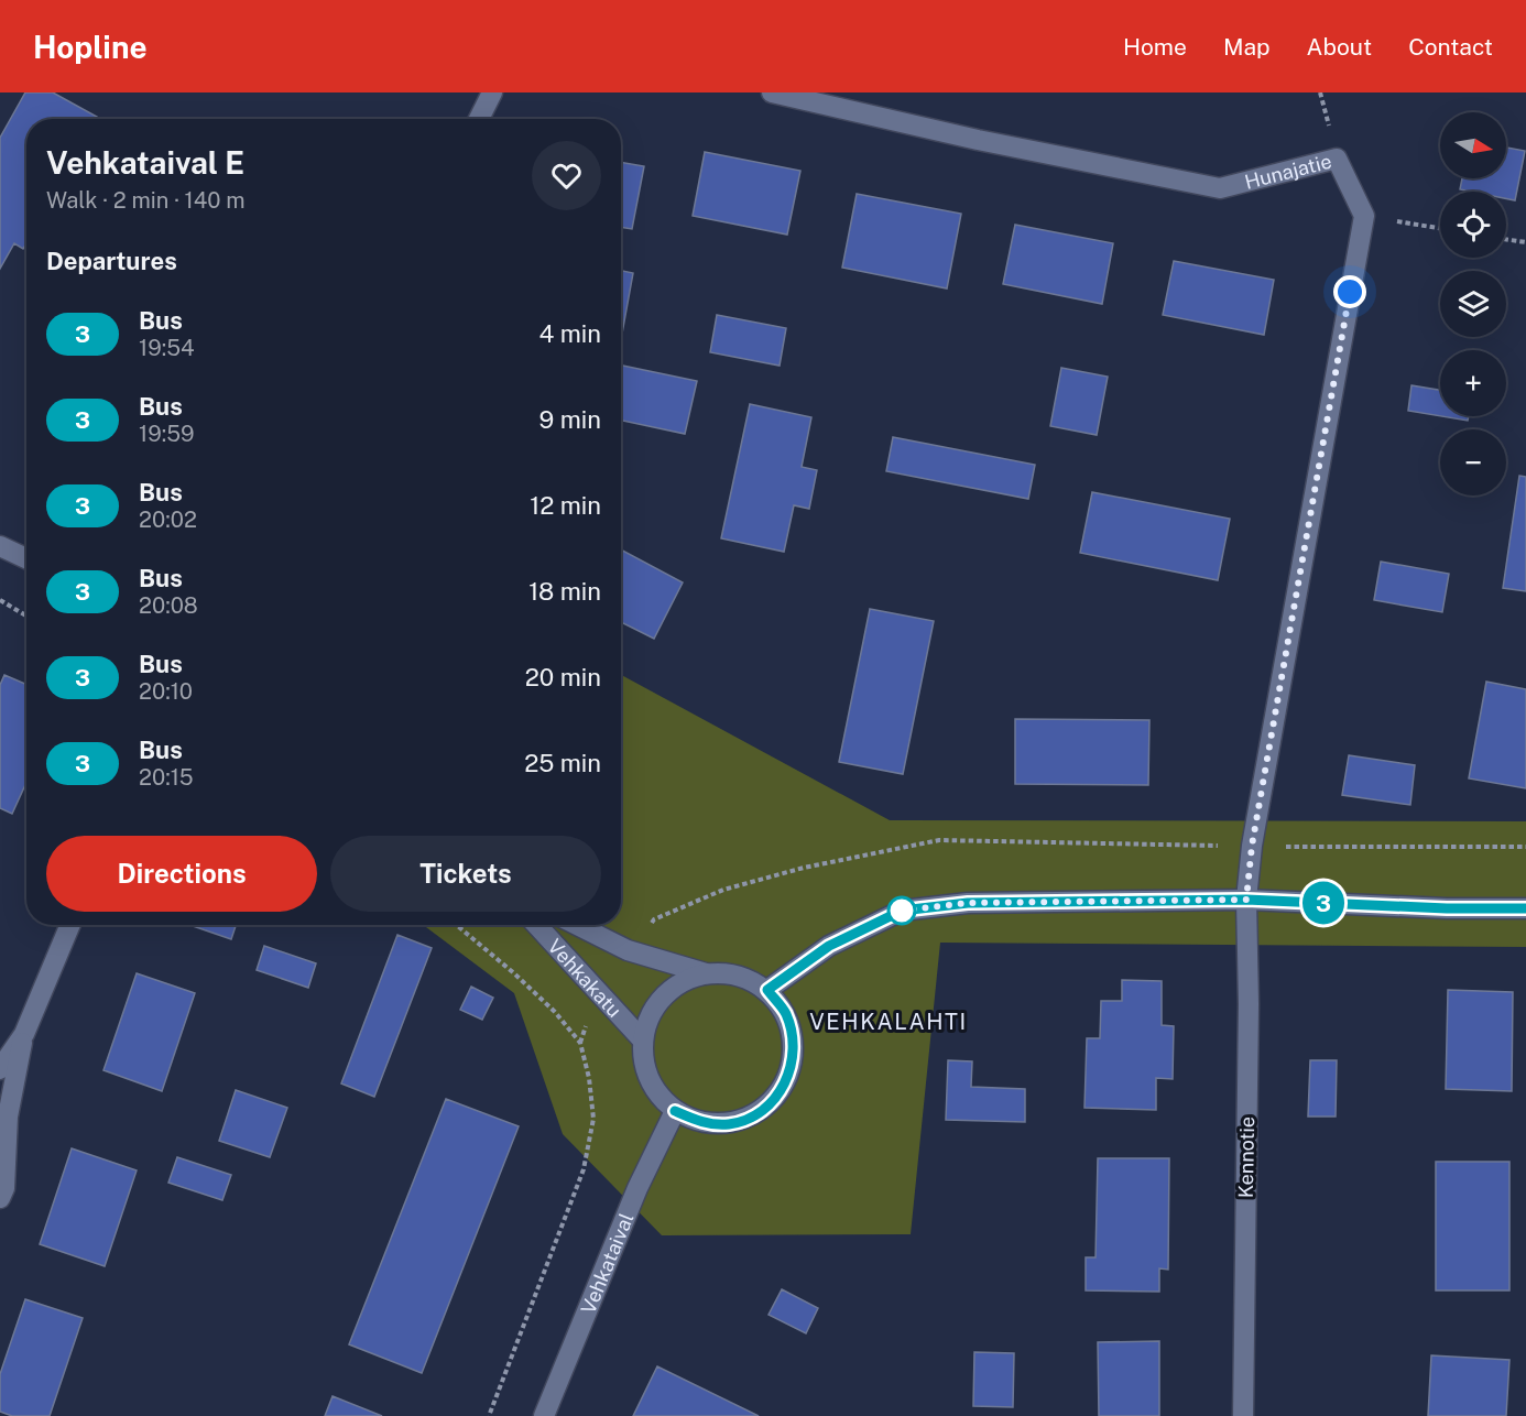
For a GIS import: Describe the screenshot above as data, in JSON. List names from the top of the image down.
{
  "streets": {
    "street": [
      "Hunajatie",
      "Vehkakatu",
      "Kennotie",
      "Vehkataival"
    ]
  },
  "crossings": [
    ["Vehkakatu", "Vehkataival"]
  ],
  "districts": ["VEHKALAHTI"],
  "lines": ["bus line 3"],
  "north": "right",
  "page": {
    "header": "Hopline",
    "nav": [
      "Home",
      "Map",
      "About",
      "Contact"
    ],
    "on_map": "3",
    "map_buttons": ["+", "−"],
    "heading": [
      ["Vehkataival E", "Walk · 2 min · 140 m"],
      "Departures"
    ],
    "list": [
      {
        "mark": "3",
        "name": "Bus",
        "note": "19:54",
        "value": "4 min"
      },
      {
        "mark": "3",
        "name": "Bus",
        "note": "19:59",
        "value": "9 min"
      },
      {
        "mark": "3",
        "name": "Bus",
        "note": "20:02",
        "value": "12 min"
      },
      {
        "mark": "3",
        "name": "Bus",
        "note": "20:08",
        "value": "18 min"
      },
      {
        "mark": "3",
        "name": "Bus",
        "note": "20:10",
        "value": "20 min"
      },
      {
        "mark": "3",
        "name": "Bus",
        "note": "20:15",
        "value": "25 min"
      }
    ],
    "buttons": ["Directions", "Tickets"]
  }
}
